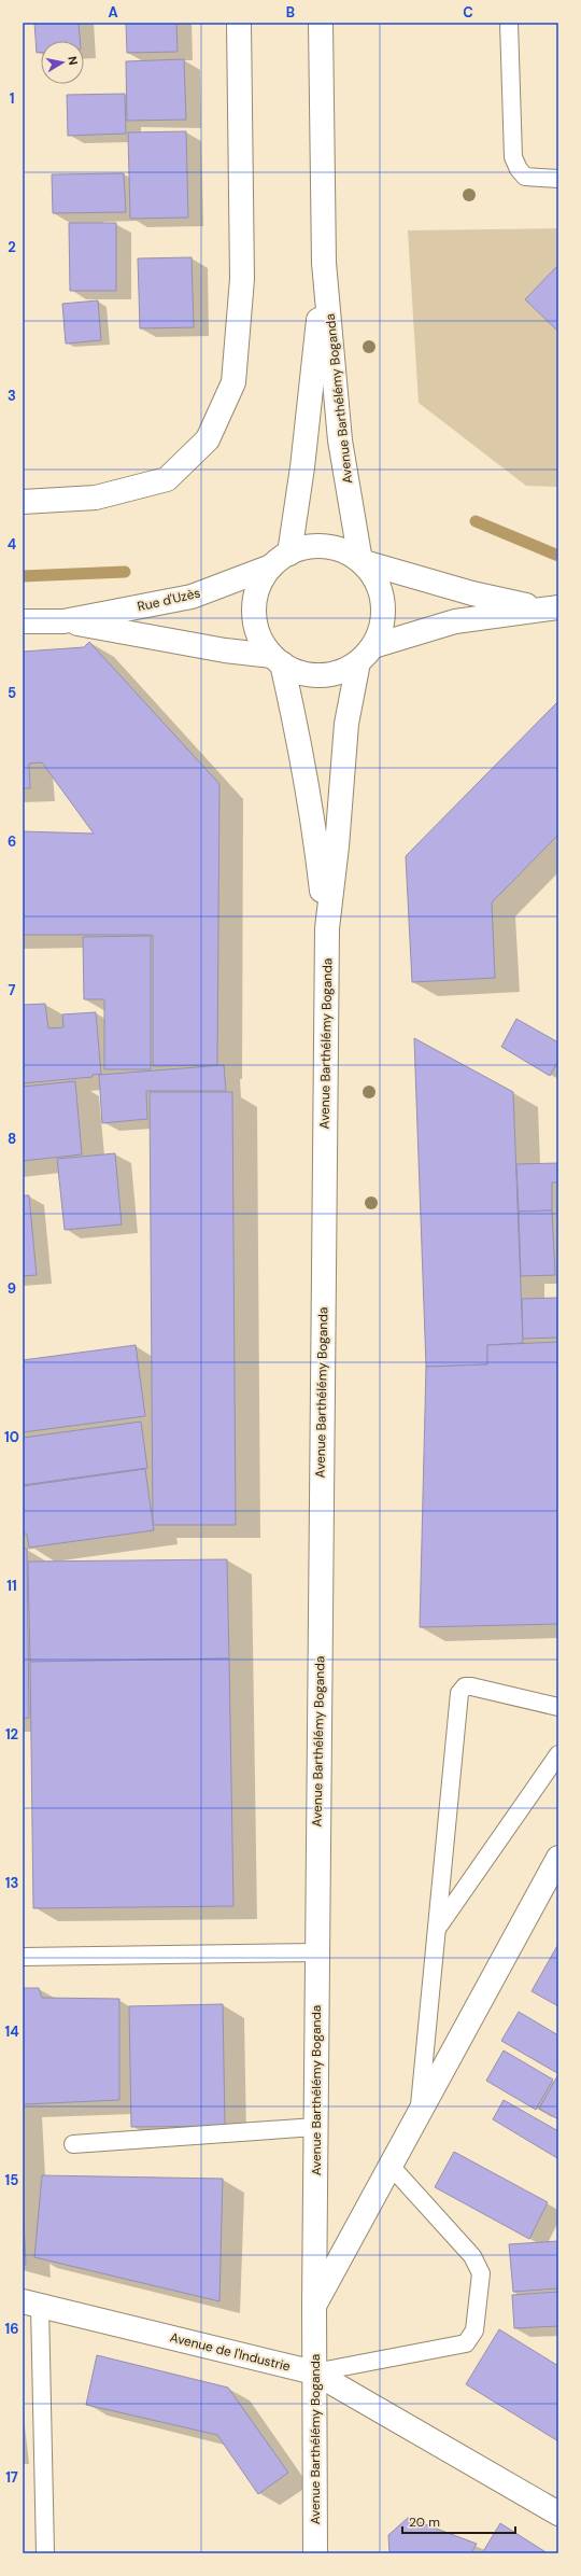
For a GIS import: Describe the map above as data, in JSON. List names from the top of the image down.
{
  "streets": {
    "main road": ["Avenue Barthélémy Boganda", "Rue d'Uzès", "Avenue de l'Industrie"]
  },
  "crossings": [
    ["Avenue Barthélémy Boganda", "Rue d'Uzès"],
    ["Avenue Barthélémy Boganda", "Avenue de l'Industrie"]
  ],
  "scale_bar": "20 m",
  "north": "right",
  "grid": {
    "columns": ["A", "B", "C"],
    "rows": [
      "1",
      "2",
      "3",
      "4",
      "5",
      "6",
      "7",
      "8",
      "9",
      "10",
      "11",
      "12",
      "13",
      "14",
      "15",
      "16",
      "17"
    ]
  }
}
